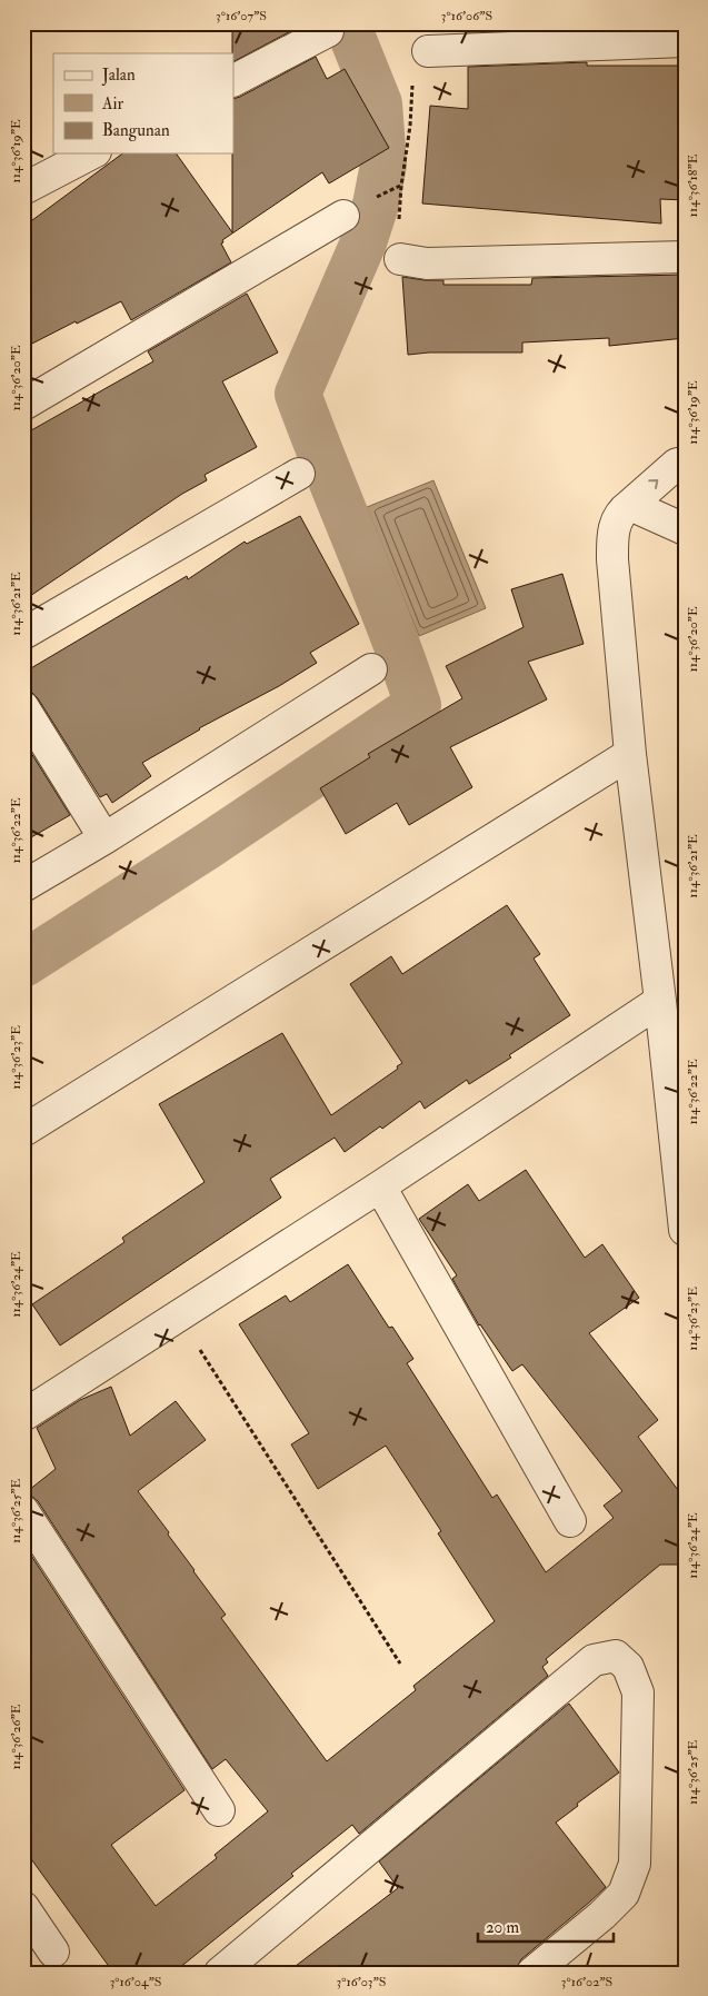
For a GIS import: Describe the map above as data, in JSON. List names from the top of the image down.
{
  "legend": ["Jalan", "Air", "Bangunan"],
  "scale_bar": "20 m",
  "coordinates": [
    "3°16'07\"S",
    "3°16'06\"S",
    "114°36'19\"E",
    "114°36'18\"E",
    "114°36'20\"E",
    "114°36'21\"E",
    "114°36'22\"E",
    "114°36'23\"E",
    "114°36'24\"E",
    "114°36'25\"E",
    "114°36'26\"E",
    "3°16'04\"S",
    "3°16'03\"S",
    "3°16'02\"S"
  ]
}
